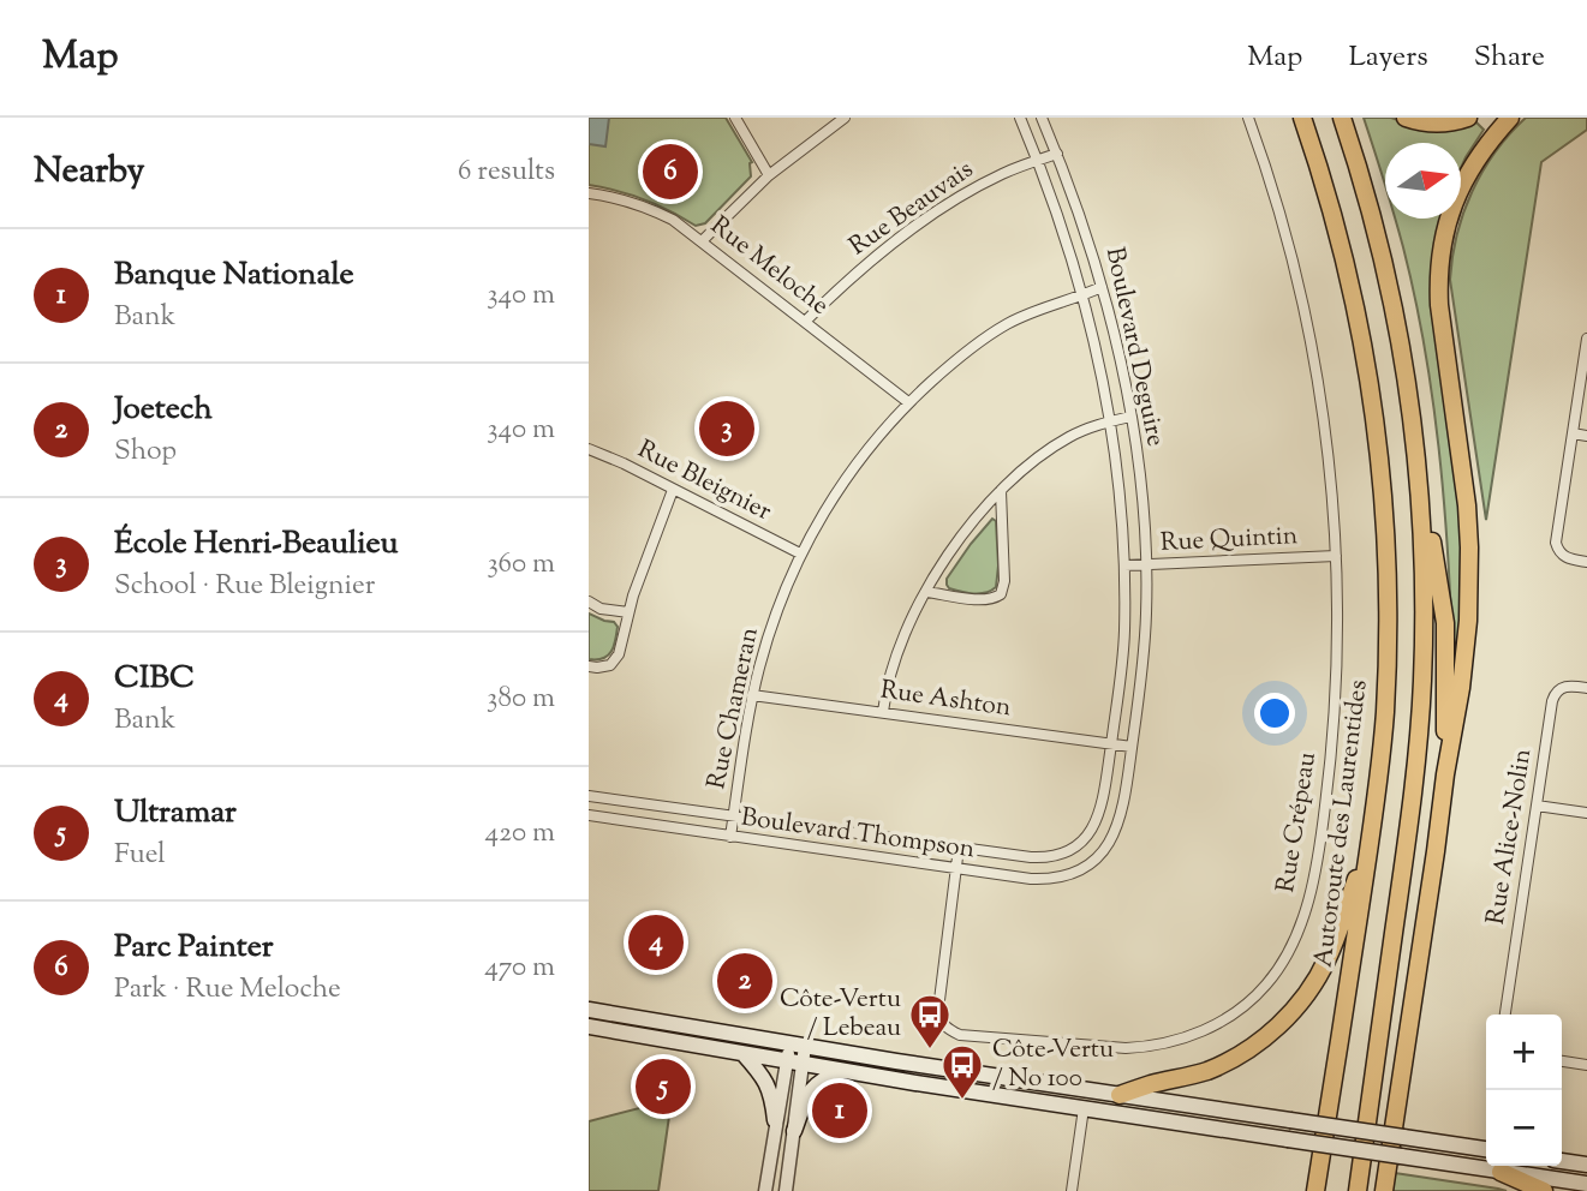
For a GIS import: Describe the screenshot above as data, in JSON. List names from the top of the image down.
{
  "streets": {
    "highway": ["Autoroute des Laurentides"],
    "street": [
      "Rue Beauvais",
      "Rue Meloche",
      "Boulevard Deguire",
      "Rue Bleignier",
      "Rue Quintin",
      "Rue Ashton",
      "Rue Chameran",
      "Rue Crépeau",
      "Boulevard Thompson",
      "Rue Alice-Nolin"
    ]
  },
  "crossings": [
    ["Rue Beauvais", "Rue Meloche"],
    ["Rue Beauvais", "Boulevard Deguire"],
    ["Rue Meloche", "Rue Chameran"],
    ["Boulevard Deguire", "Rue Quintin"],
    ["Boulevard Deguire", "Rue Ashton"],
    ["Boulevard Deguire", "Rue Chameran"],
    ["Boulevard Deguire", "Boulevard Thompson"],
    ["Rue Bleignier", "Rue Chameran"],
    ["Rue Quintin", "Rue Crépeau"],
    ["Rue Ashton", "Rue Chameran"],
    ["Rue Chameran", "Boulevard Thompson"],
    ["Rue Crépeau", "Boulevard Thompson"]
  ],
  "places": {
    "bus stop": ["Côte-Vertu / Lebeau", "Côte-Vertu / No 100"]
  },
  "north": "right",
  "page": {
    "header": "Map",
    "nav": ["Map", "Layers", "Share"],
    "heading": ["Nearby", "6 results"],
    "pins": [
      "6",
      "3",
      "4",
      "2",
      "5",
      "1"
    ],
    "list": [
      {
        "mark": "1",
        "name": "Banque Nationale",
        "note": "Bank",
        "value": "340 m"
      },
      {
        "mark": "2",
        "name": "Joetech",
        "note": "Shop",
        "value": "340 m"
      },
      {
        "mark": "3",
        "name": "École Henri-Beaulieu",
        "note": "School · Rue Bleignier",
        "value": "360 m"
      },
      {
        "mark": "4",
        "name": "CIBC",
        "note": "Bank",
        "value": "380 m"
      },
      {
        "mark": "5",
        "name": "Ultramar",
        "note": "Fuel",
        "value": "420 m"
      },
      {
        "mark": "6",
        "name": "Parc Painter",
        "note": "Park · Rue Meloche",
        "value": "470 m"
      }
    ],
    "map_buttons": ["+", "−"]
  }
}
